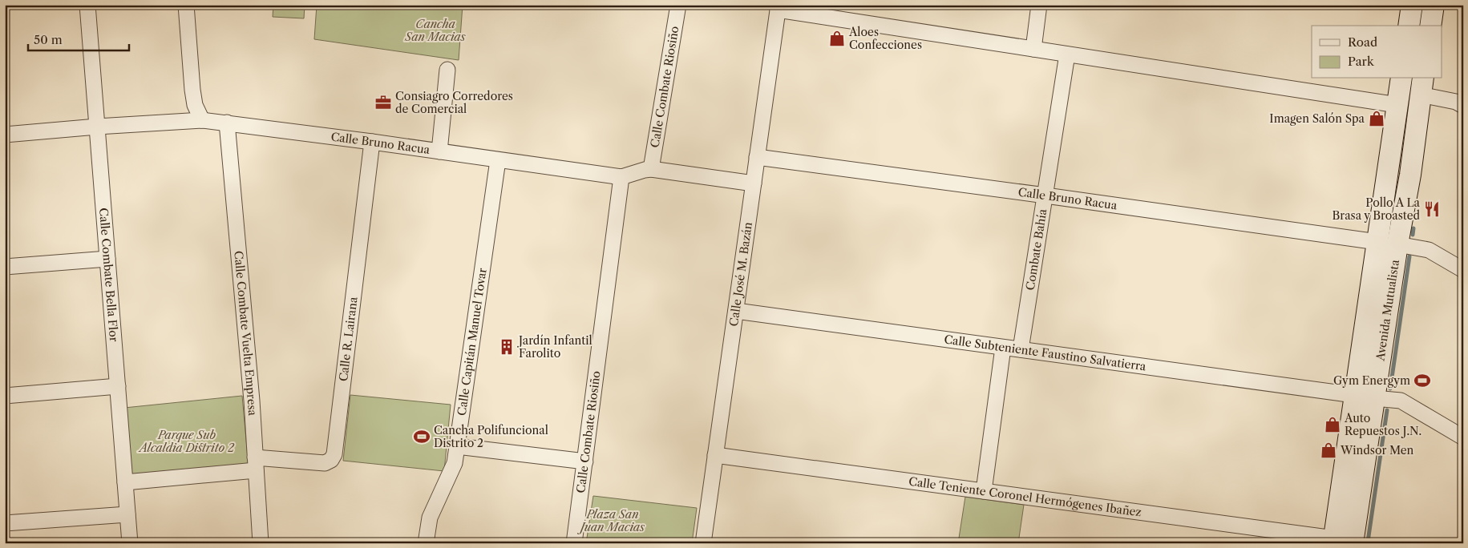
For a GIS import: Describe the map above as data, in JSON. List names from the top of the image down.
{
  "streets": {
    "main road": ["Avenida Mutualista"],
    "street": [
      "Calle Combate Riosiño",
      "Calle Bruno Racua",
      "Combate Bahía",
      "Calle Combate Bella Flor",
      "Calle José M. Bazán",
      "Calle Combate Vuelta Empresa",
      "Calle R. Lairana",
      "Calle Capitán Manuel Tovar",
      "Calle Subteniente Faustino Salvatierra",
      "Calle Teniente Coronel Hermógenes Ibañez"
    ]
  },
  "crossings": [
    ["Calle Combate Riosiño", "Calle Bruno Racua"],
    ["Calle Bruno Racua", "Combate Bahía"],
    ["Calle Bruno Racua", "Calle Combate Bella Flor"],
    ["Calle Bruno Racua", "Calle José M. Bazán"],
    ["Calle Bruno Racua", "Avenida Mutualista"],
    ["Calle Bruno Racua", "Calle Combate Vuelta Empresa"],
    ["Calle Bruno Racua", "Calle R. Lairana"],
    ["Calle Bruno Racua", "Calle Capitán Manuel Tovar"],
    ["Combate Bahía", "Calle Subteniente Faustino Salvatierra"],
    ["Calle Combate Bella Flor", "Calle R. Lairana"],
    ["Calle José M. Bazán", "Calle Subteniente Faustino Salvatierra"],
    ["Calle José M. Bazán", "Calle Teniente Coronel Hermógenes Ibañez"],
    ["Avenida Mutualista", "Calle Subteniente Faustino Salvatierra"],
    ["Avenida Mutualista", "Calle Teniente Coronel Hermógenes Ibañez"],
    ["Calle Combate Vuelta Empresa", "Calle R. Lairana"]
  ],
  "parks": ["Cancha San Macias", "Parque Sub Alcaldia Distrito 2", "Plaza San Juan Macias"],
  "places": {
    "shop": [
      "Aloes Confecciones",
      "Imagen Salón Spa",
      "Auto Repuestos J.N.",
      "Windsor Men"
    ],
    "office": ["Consiagro Corredores de Comercial"],
    "restaurant": ["Pollo A La Brasa y Broasted"],
    "building": ["Jardín Infantil Farolito"],
    "sports": ["Gym Energym", "Cancha Polifuncional Distrito 2"]
  },
  "legend": ["Road", "Park"],
  "scale_bar": "50 m"
}
